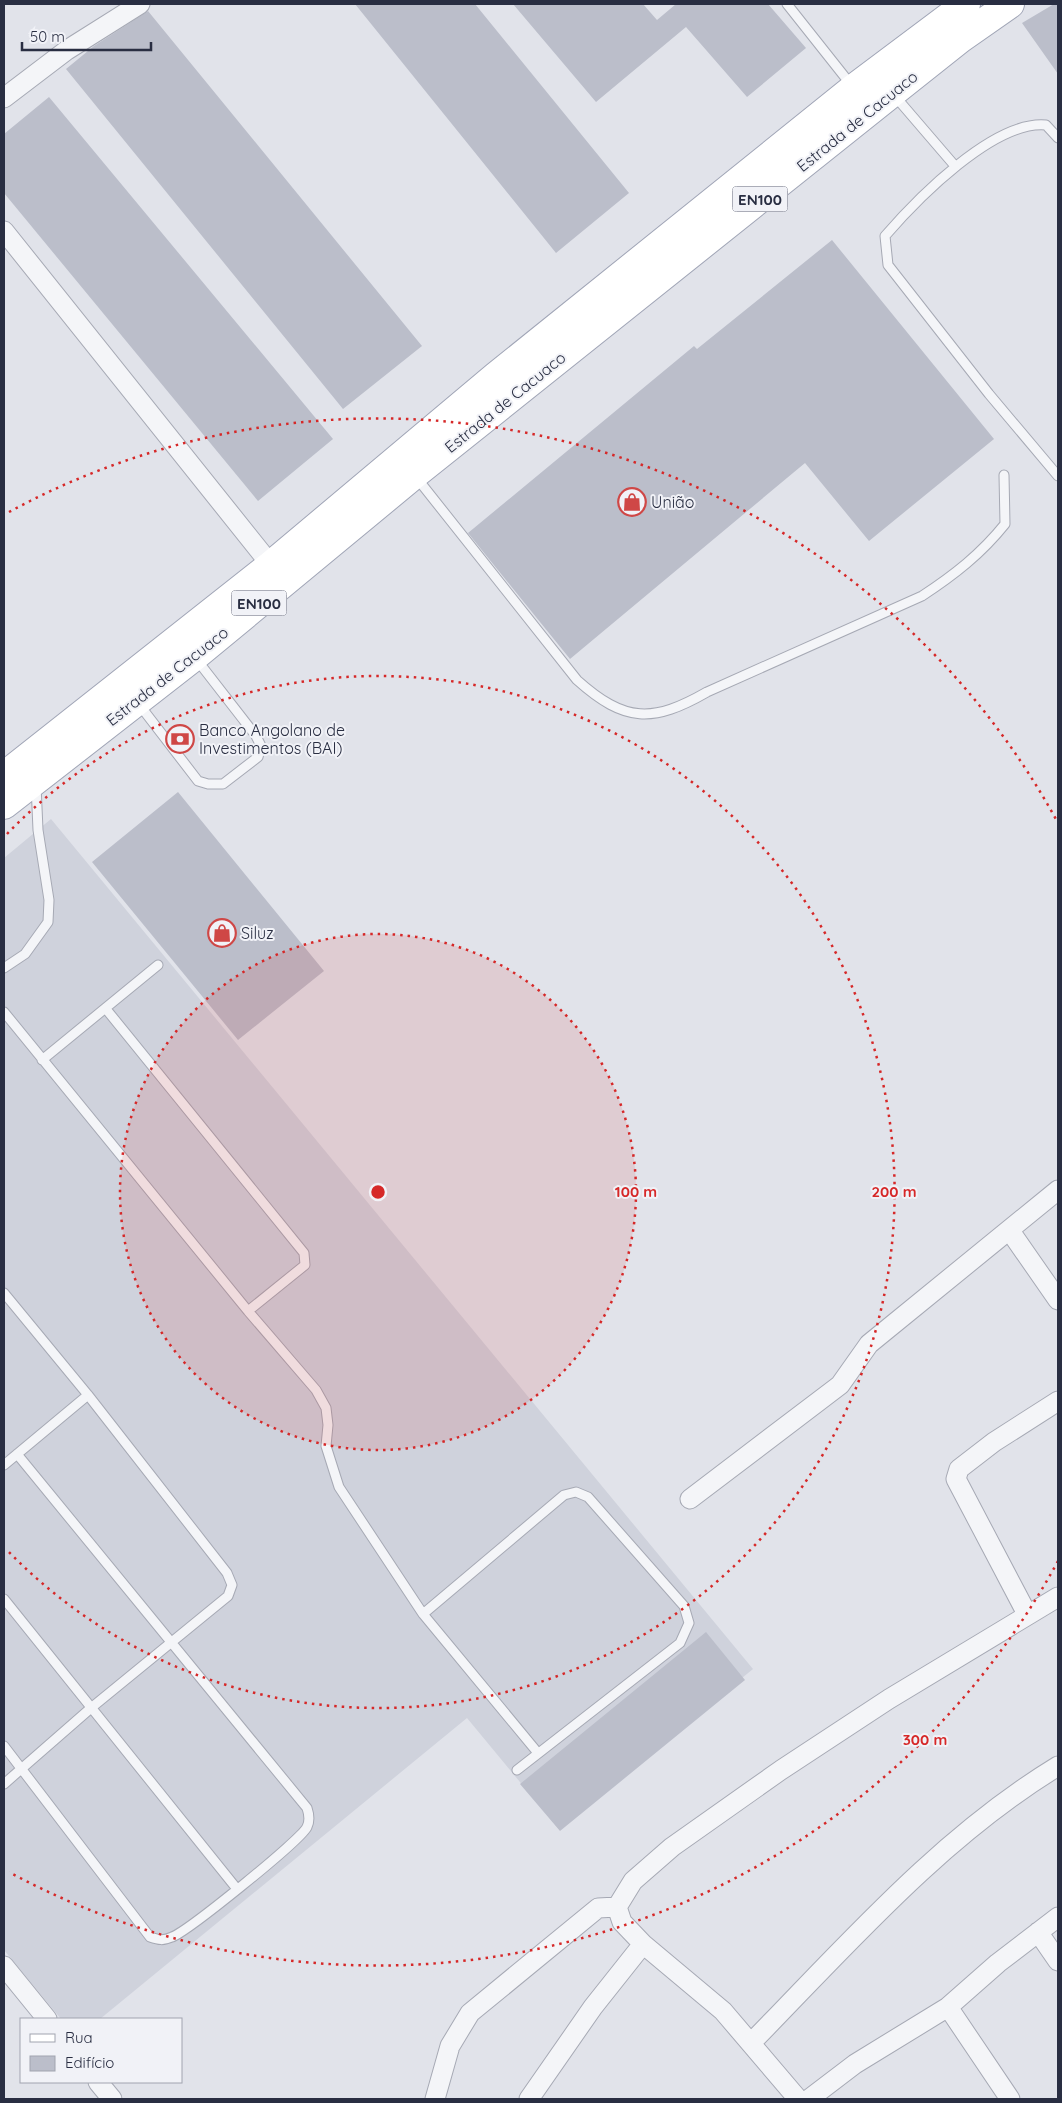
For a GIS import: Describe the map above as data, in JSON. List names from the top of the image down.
{
  "streets": {
    "main road": ["Estrada de Cacuaco", "EN100"]
  },
  "places": {
    "shop": ["União", "Siluz"],
    "bank": ["Banco Angolano de Investimentos (BAI)"]
  },
  "legend": ["Rua", "Edifício"],
  "scale_bar": "50 m",
  "rings": ["100 m", "200 m", "300 m"]
}
